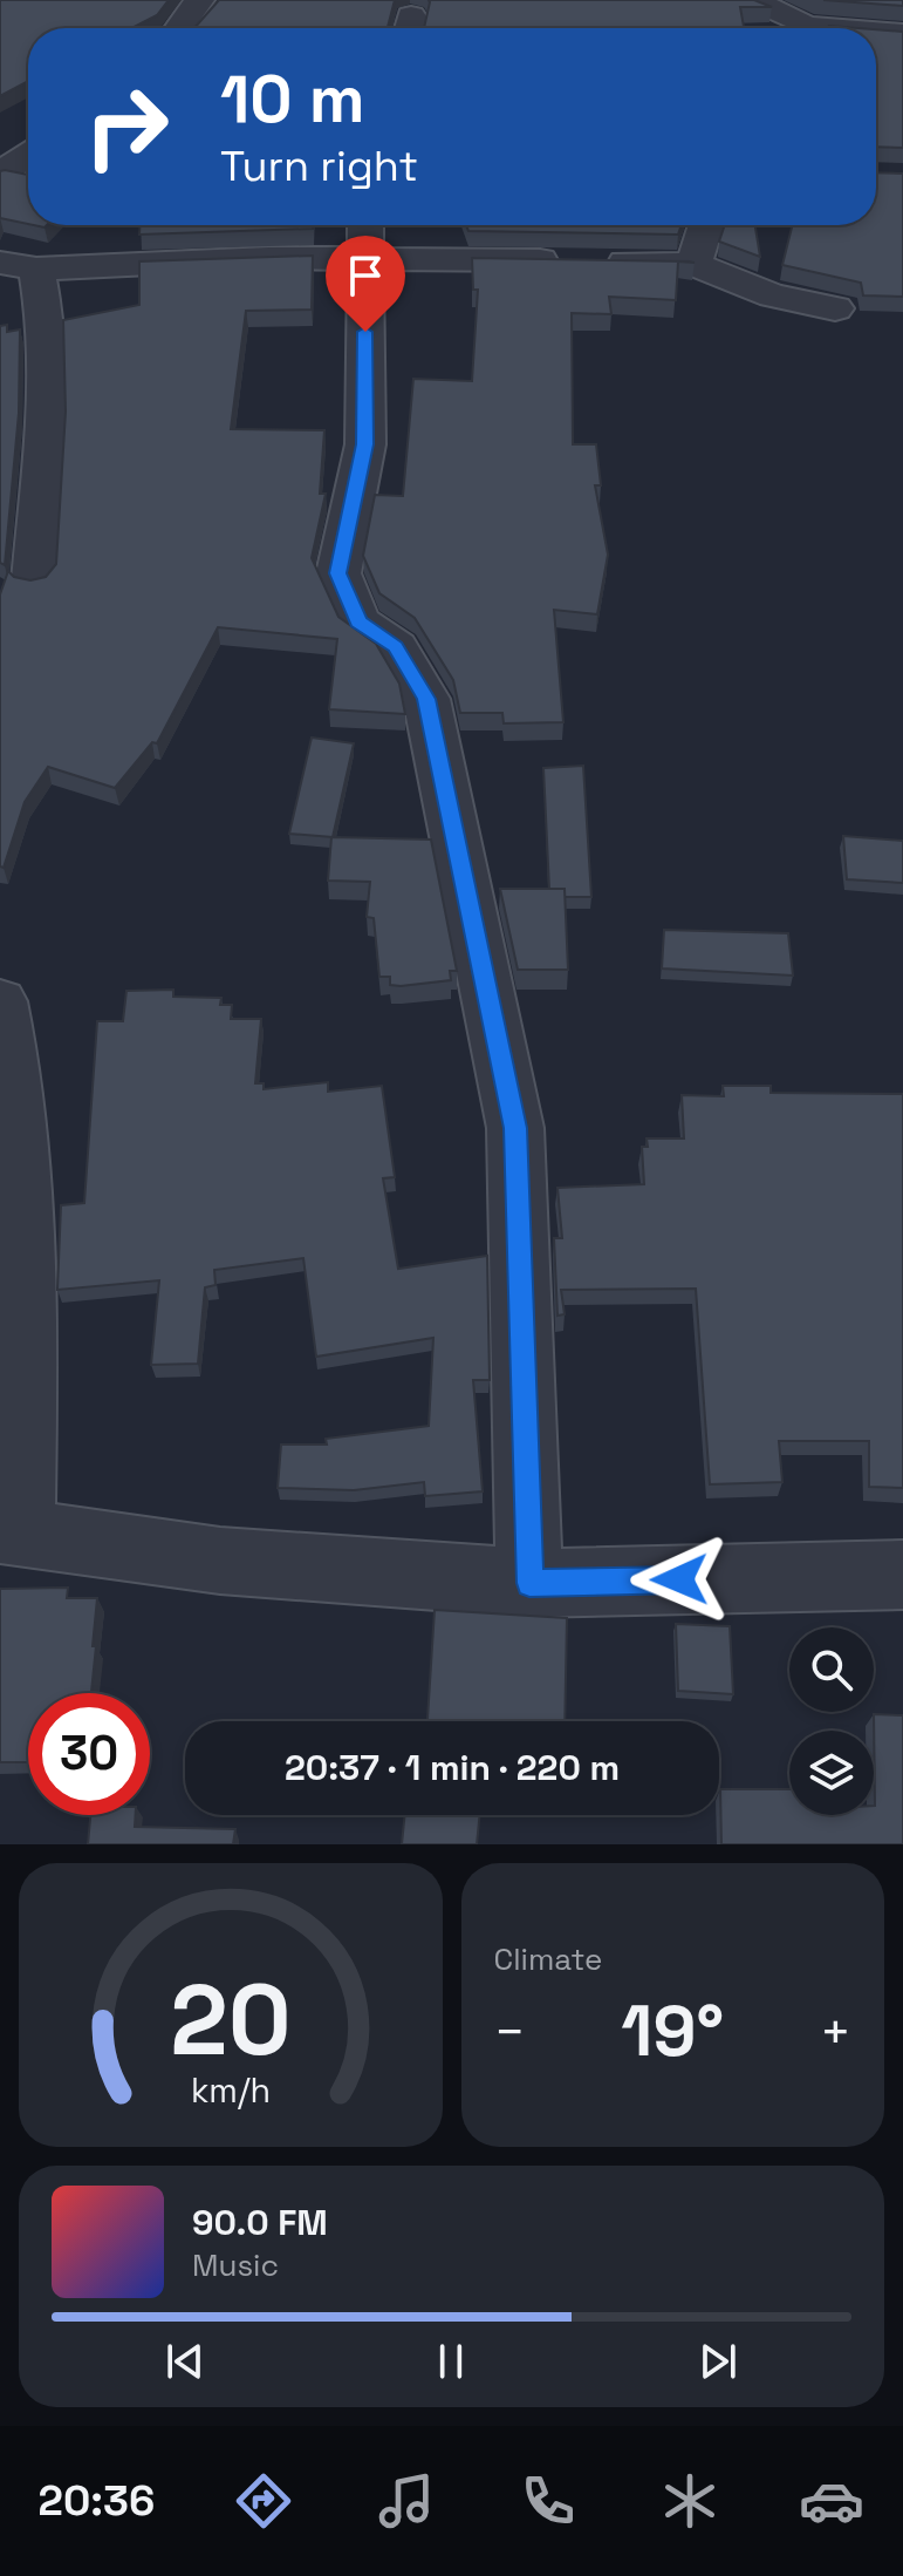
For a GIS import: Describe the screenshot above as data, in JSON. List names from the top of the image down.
{
  "page": {
    "turn": ["10 m", "Turn right"],
    "limit": "30",
    "trip": "20:37 · 1 min · 220 m",
    "tile": "Climate",
    "heat": ["−", "19°", "+"],
    "song": ["90.0 FM", "Music"],
    "tabs": "20:36",
    "gauge": ["20", "km/h"]
  }
}
